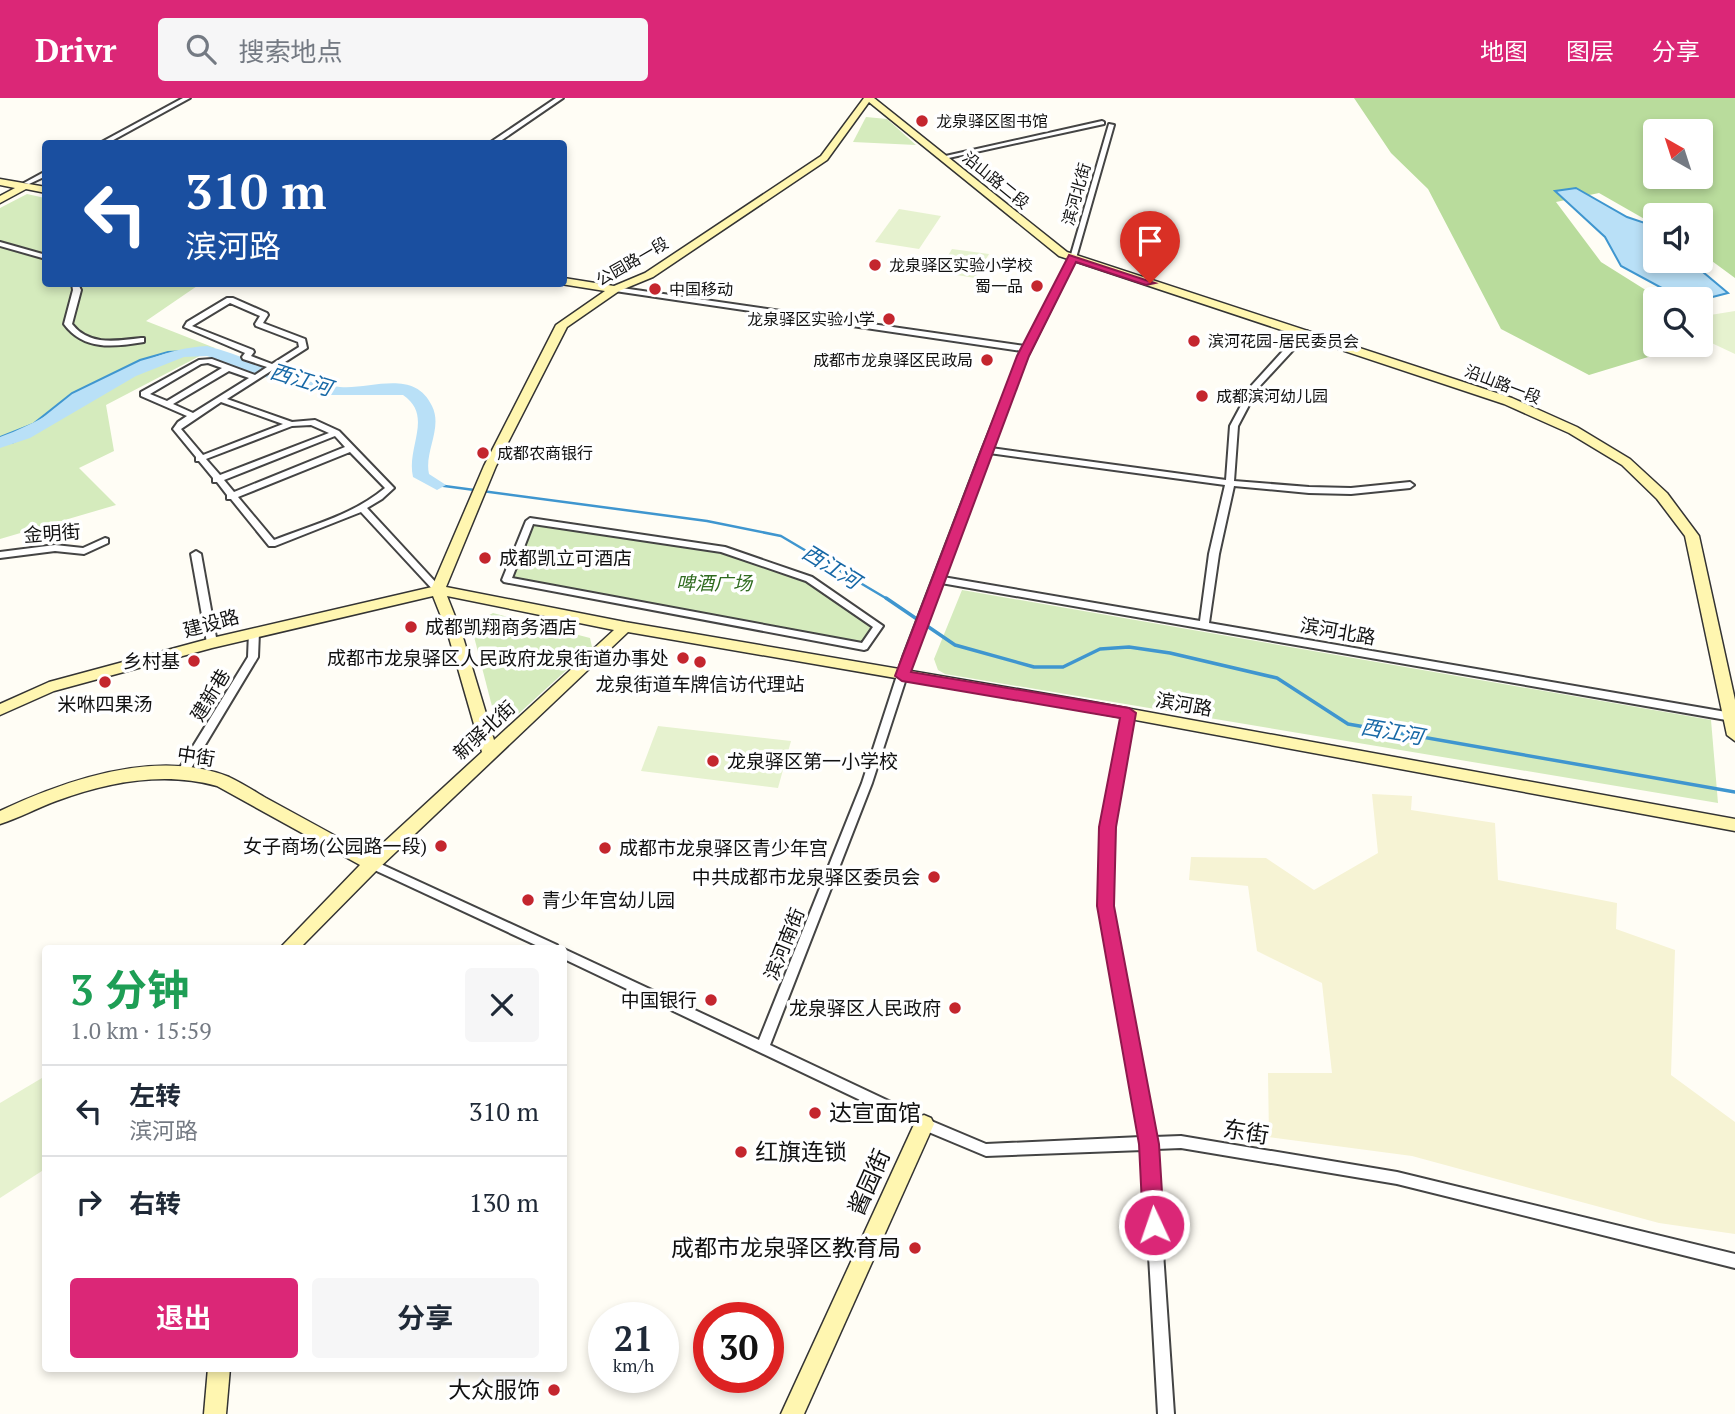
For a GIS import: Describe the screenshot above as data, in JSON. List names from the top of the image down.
{
  "streets": {
    "street": [
      "沿山路二段",
      "滨河北街",
      "公园路一段",
      "沿山路一段",
      "金明街",
      "建设路",
      "滨河北路",
      "建新巷",
      "滨河路",
      "新驿北街",
      "中街",
      "滨河南街",
      "东街",
      "酱园街"
    ]
  },
  "crossings": [
    ["沿山路二段", "滨河北街"],
    ["沿山路二段", "公园路一段"],
    ["沿山路二段", "沿山路一段"],
    ["滨河北街", "沿山路一段"],
    ["滨河北街", "滨河北路"],
    ["滨河北街", "滨河南街"],
    ["公园路一段", "建设路"],
    ["公园路一段", "滨河路"],
    ["沿山路一段", "滨河北路"],
    ["建设路", "建新巷"],
    ["建设路", "滨河路"],
    ["建新巷", "中街"],
    ["滨河路", "新驿北街"],
    ["滨河路", "滨河南街"],
    ["新驿北街", "中街"],
    ["滨河南街", "东街"],
    ["东街", "酱园街"]
  ],
  "water": ["西江河"],
  "parks": ["啤酒广场"],
  "places": [
    "龙泉驿区图书馆",
    "龙泉驿区实验小学校",
    "蜀一品",
    "中国移动",
    "龙泉驿区实验小学",
    "滨河花园-居民委员会",
    "成都市龙泉驿区民政局",
    "成都滨河幼儿园",
    "成都农商银行",
    "成都凯立可酒店",
    "成都凯翔商务酒店",
    "成都市龙泉驿区人民政府龙泉街道办事处",
    "乡村基",
    "龙泉街道车牌信访代理站",
    "米咻四果汤",
    "龙泉驿区第一小学校",
    "女子商场(公园路一段)",
    "成都市龙泉驿区青少年宫",
    "中共成都市龙泉驿区委员会",
    "青少年宫幼儿园",
    "中国银行",
    "龙泉驿区人民政府",
    "达宣面馆",
    "红旗连锁",
    "成都市龙泉驿区教育局",
    "大众服饰"
  ],
  "north": "top left",
  "page": {
    "header": "Drivr",
    "search": "搜索地点",
    "nav": ["地图", "图层", "分享"],
    "turn": ["310 m", "滨河路"],
    "heading": ["3 分钟", "1.0 km · 15:59"],
    "list": [
      {
        "name": "左转",
        "note": "滨河路",
        "value": "310 m"
      },
      {
        "name": "右转",
        "value": "130 m"
      }
    ],
    "buttons": ["退出", "分享"],
    "speed": "21 km/h",
    "limit": "30"
  }
}
